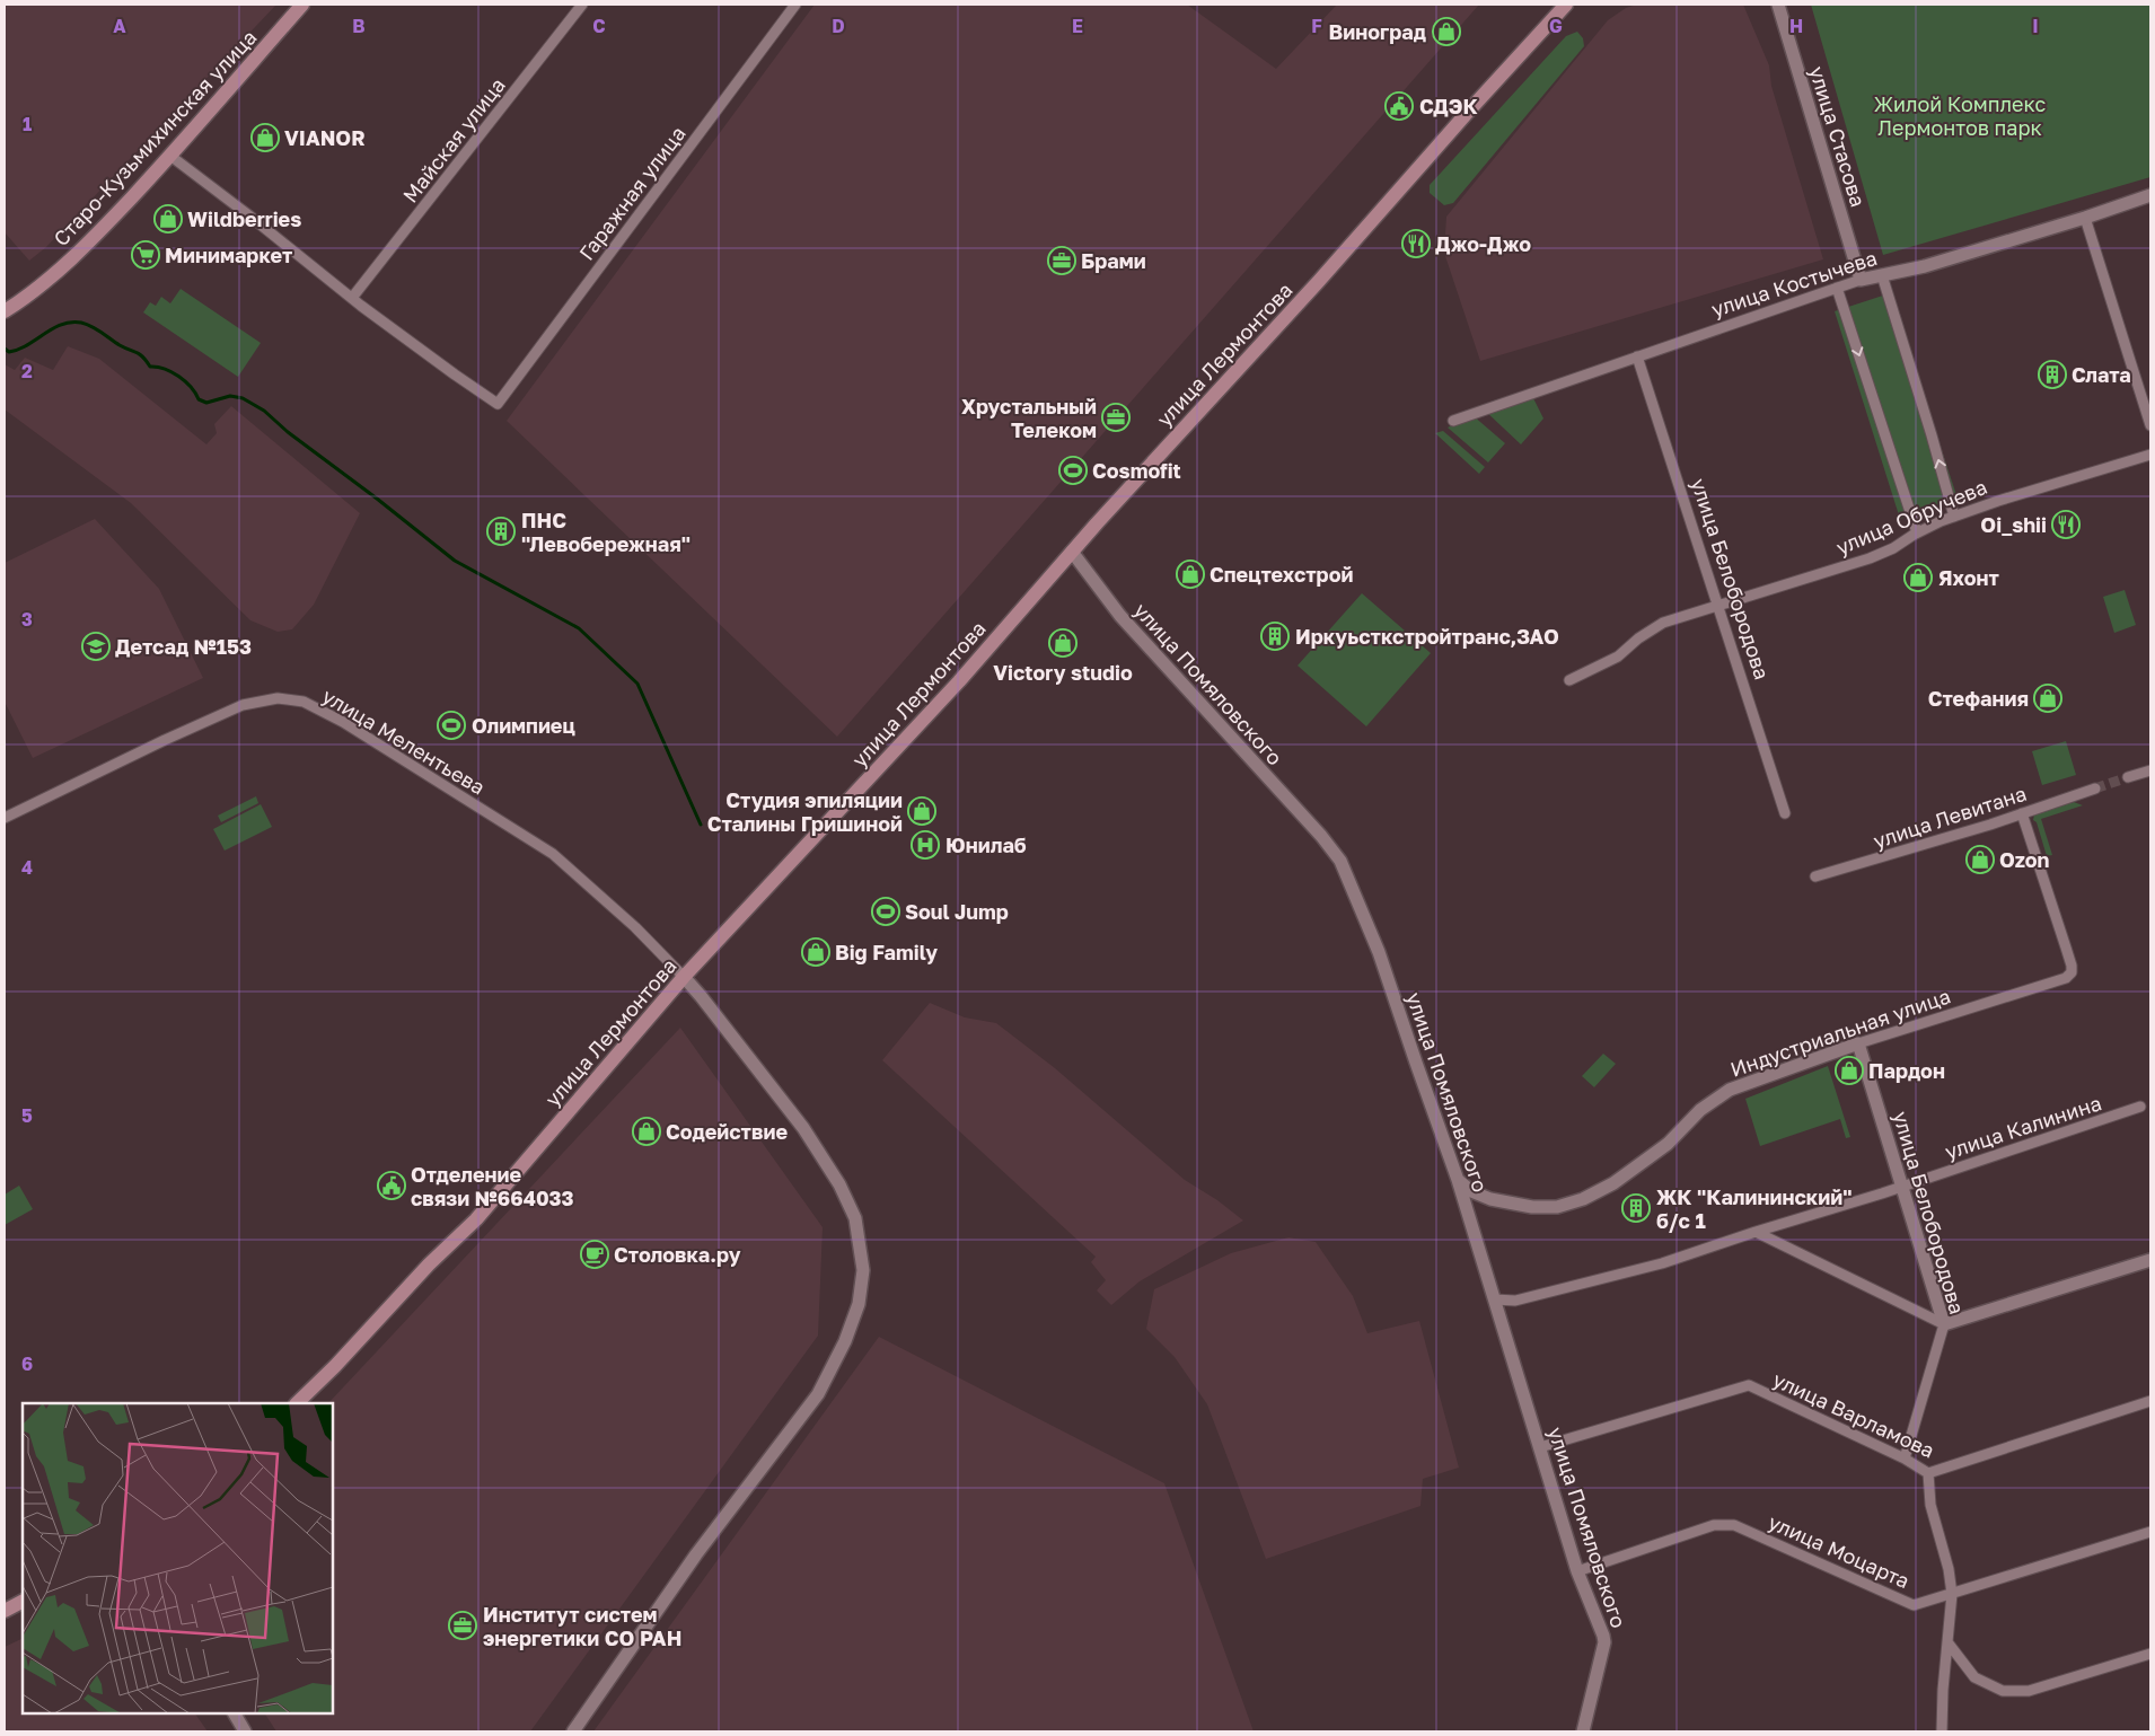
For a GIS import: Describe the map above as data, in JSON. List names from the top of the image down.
{
  "streets": {
    "main road": ["Старо-Кузьмихинская улица", "улица Лермонтова"],
    "street": [
      "улица Стасова",
      "Майская улица",
      "Гаражная улица",
      "улица Костычева",
      "улица Обручева",
      "улица Белобородова",
      "улица Помяловского",
      "улица Мелентьева",
      "улица Левитана",
      "Индустриальная улица",
      "улица Калинина",
      "улица Варламова",
      "улица Моцарта"
    ]
  },
  "crossings": [
    ["улица Стасова", "улица Костычева"],
    ["Майская улица", "Гаражная улица"],
    ["улица Костычева", "улица Белобородова"],
    ["улица Лермонтова", "улица Помяловского"],
    ["улица Лермонтова", "улица Мелентьева"],
    ["улица Обручева", "улица Белобородова"],
    ["улица Белобородова", "Индустриальная улица"],
    ["улица Белобородова", "улица Калинина"],
    ["улица Белобородова", "улица Варламова"],
    ["улица Помяловского", "Индустриальная улица"],
    ["улица Помяловского", "улица Калинина"],
    ["улица Помяловского", "улица Варламова"],
    ["улица Помяловского", "улица Моцарта"],
    ["улица Левитана", "Индустриальная улица"]
  ],
  "parks": ["Жилой Комплекс Лермонтов парк"],
  "places": {
    "shop": [
      "Виноград",
      "VIANOR",
      "Wildberries",
      "Спецтехстрой",
      "Яхонт",
      "Victory studio",
      "Стефания",
      "Студия эпиляции Сталины Гришиной",
      "Ozon",
      "Big Family",
      "Пардон",
      "Содействие"
    ],
    "public building": ["СДЭК", "Отделение связи №664033"],
    "restaurant": ["Джо-Джо", "Oi_shii"],
    "supermarket": ["Минимаркет"],
    "office": ["Брами", "Хрустальный Телеком", "Институт систем энергетики СО РАН"],
    "building": [
      "Слата",
      "ПНС \"Левобережная\"",
      "Иркуьсткстройтранс,ЗАО",
      "ЖК \"Калининский\" б/с 1"
    ],
    "sports": ["Cosmofit", "Олимпиец", "Soul Jump"],
    "school or university": ["Детсад №153"],
    "hospital": ["Юнилаб"],
    "cafe": ["Столовка.ру"]
  },
  "grid": {
    "columns": [
      "A",
      "B",
      "C",
      "D",
      "E",
      "F",
      "G",
      "H",
      "I"
    ],
    "rows": [
      "1",
      "2",
      "3",
      "4",
      "5",
      "6"
    ]
  }
}
